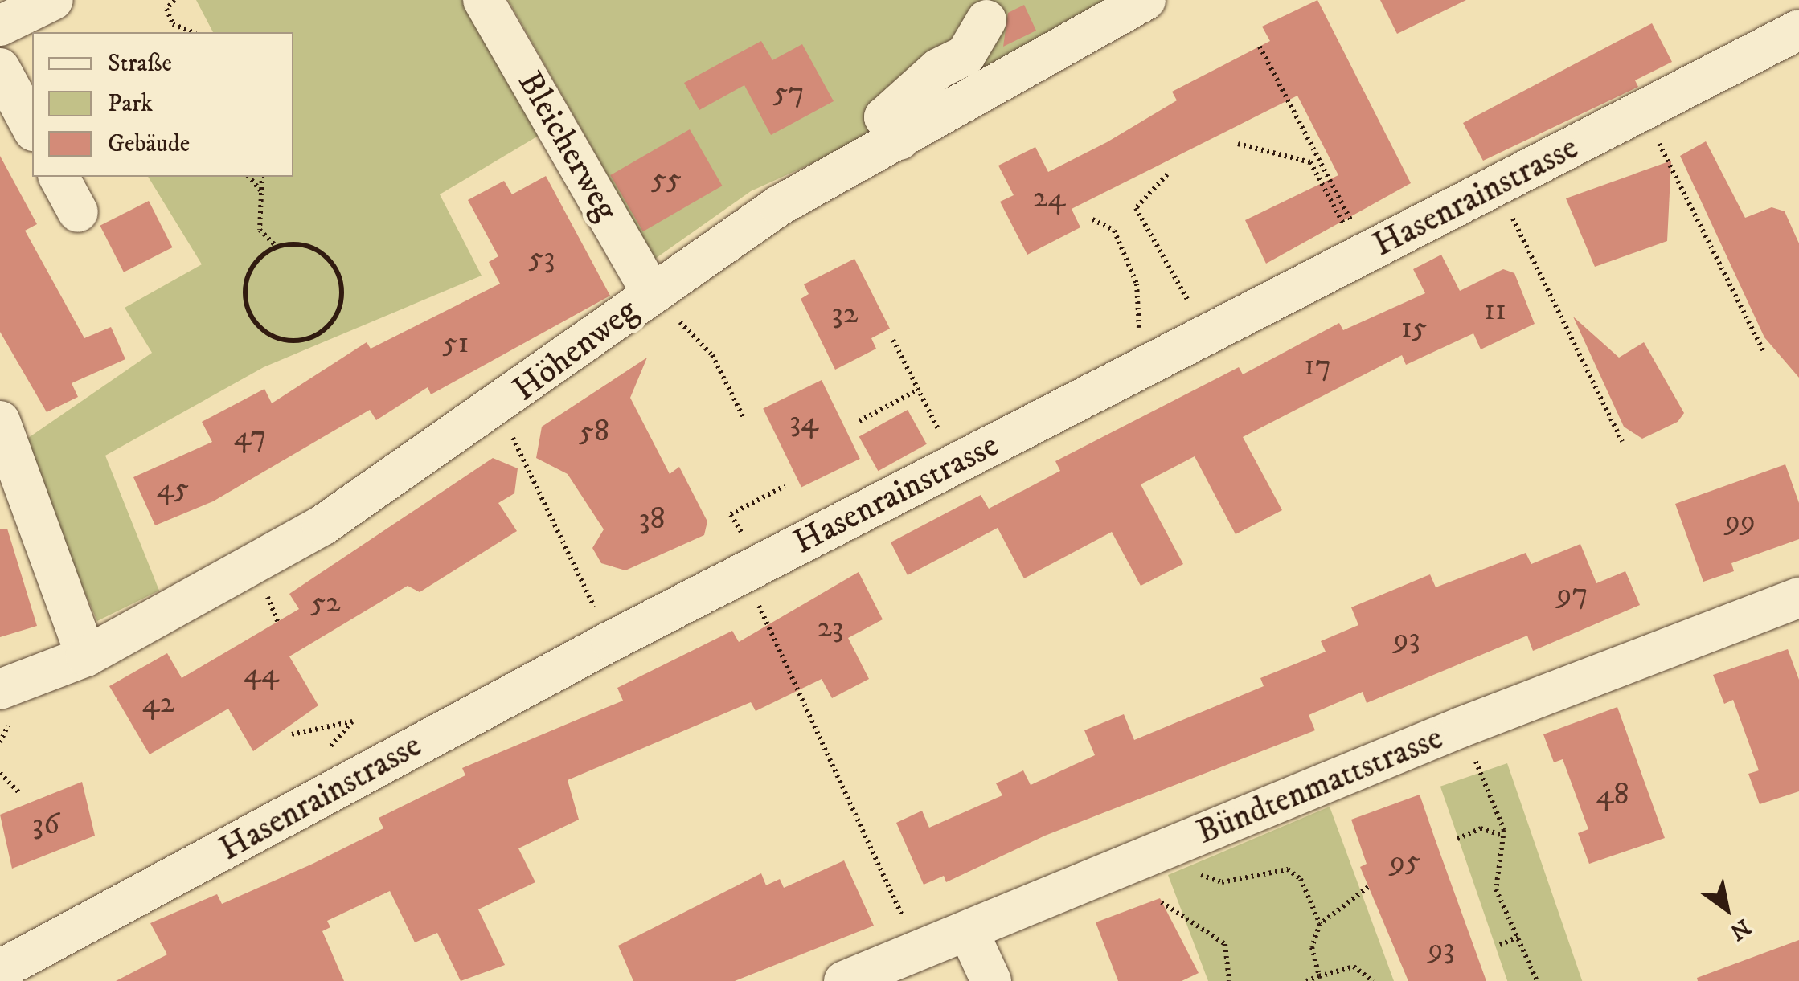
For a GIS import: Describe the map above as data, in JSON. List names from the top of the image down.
{
  "streets": {
    "street": [
      "Bleicherweg",
      "Hasenrainstrasse",
      "Höhenweg",
      "Bündtenmattstrasse"
    ]
  },
  "crossings": [
    ["Bleicherweg", "Höhenweg"]
  ],
  "house_numbers": [
    "57",
    "55",
    "24",
    "53",
    "11",
    "32",
    "15",
    "51",
    "17",
    "34",
    "58",
    "47",
    "45",
    "38",
    "99",
    "97",
    "52",
    "23",
    "93",
    "44",
    "42",
    "48",
    "36",
    "95",
    "93"
  ],
  "legend": ["Straße", "Park", "Gebäude"],
  "north": "bottom right"
}
